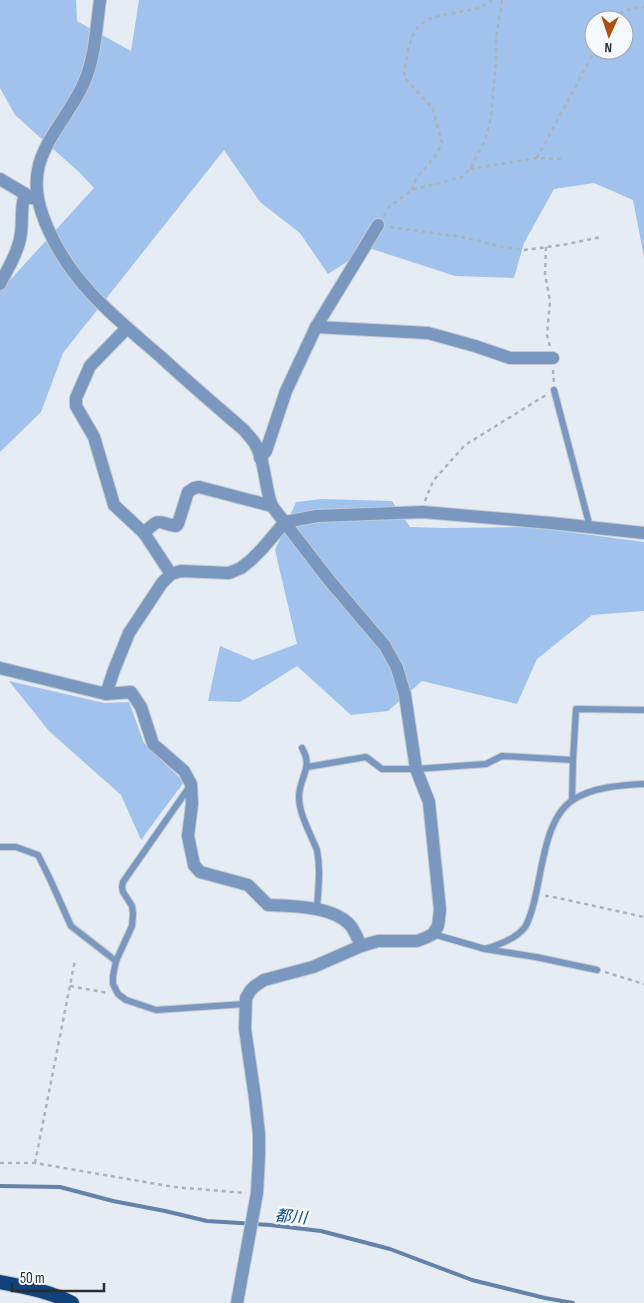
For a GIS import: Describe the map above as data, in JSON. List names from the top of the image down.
{
  "water": ["都川"],
  "scale_bar": "50 m",
  "north": "bottom"
}
